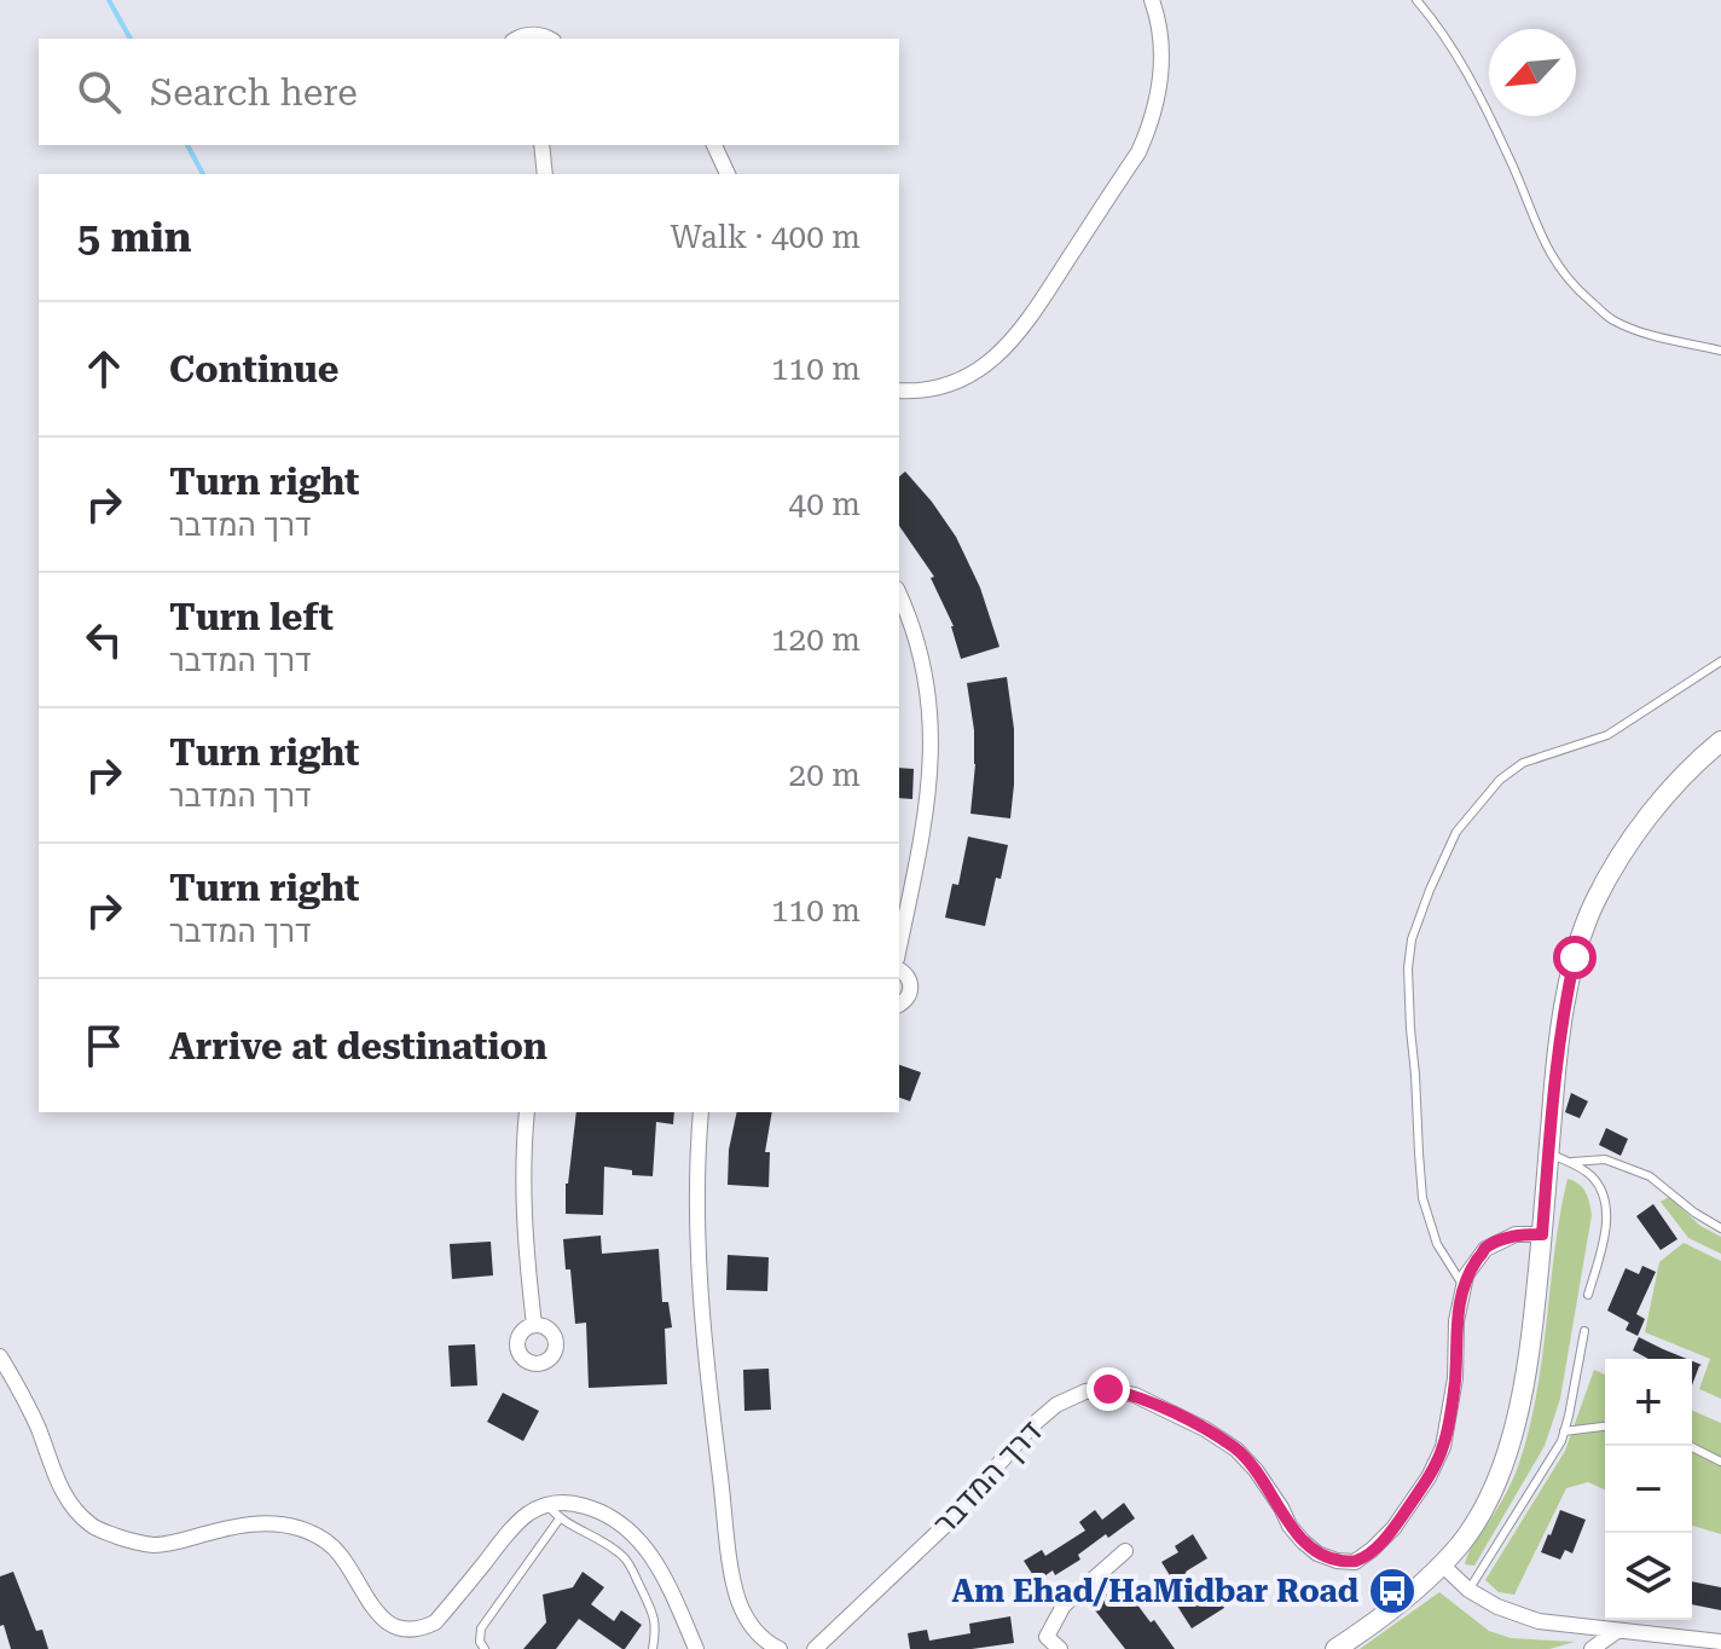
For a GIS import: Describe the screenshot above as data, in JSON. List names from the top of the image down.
{
  "streets": {
    "street": ["דרך המדבר"]
  },
  "places": {
    "bus stop": ["Am Ehad/HaMidbar Road"]
  },
  "north": "bottom left",
  "page": {
    "search": "Search here",
    "heading": ["5 min", "Walk · 400 m"],
    "list": [
      ["Continue", "110 m"],
      ["Turn right", "דרך המדבר", "40 m"],
      ["Turn left", "דרך המדבר", "120 m"],
      ["Turn right", "דרך המדבר", "20 m"],
      ["Turn right", "דרך המדבר", "110 m"],
      "Arrive at destination"
    ],
    "map_buttons": ["+", "−"]
  }
}
